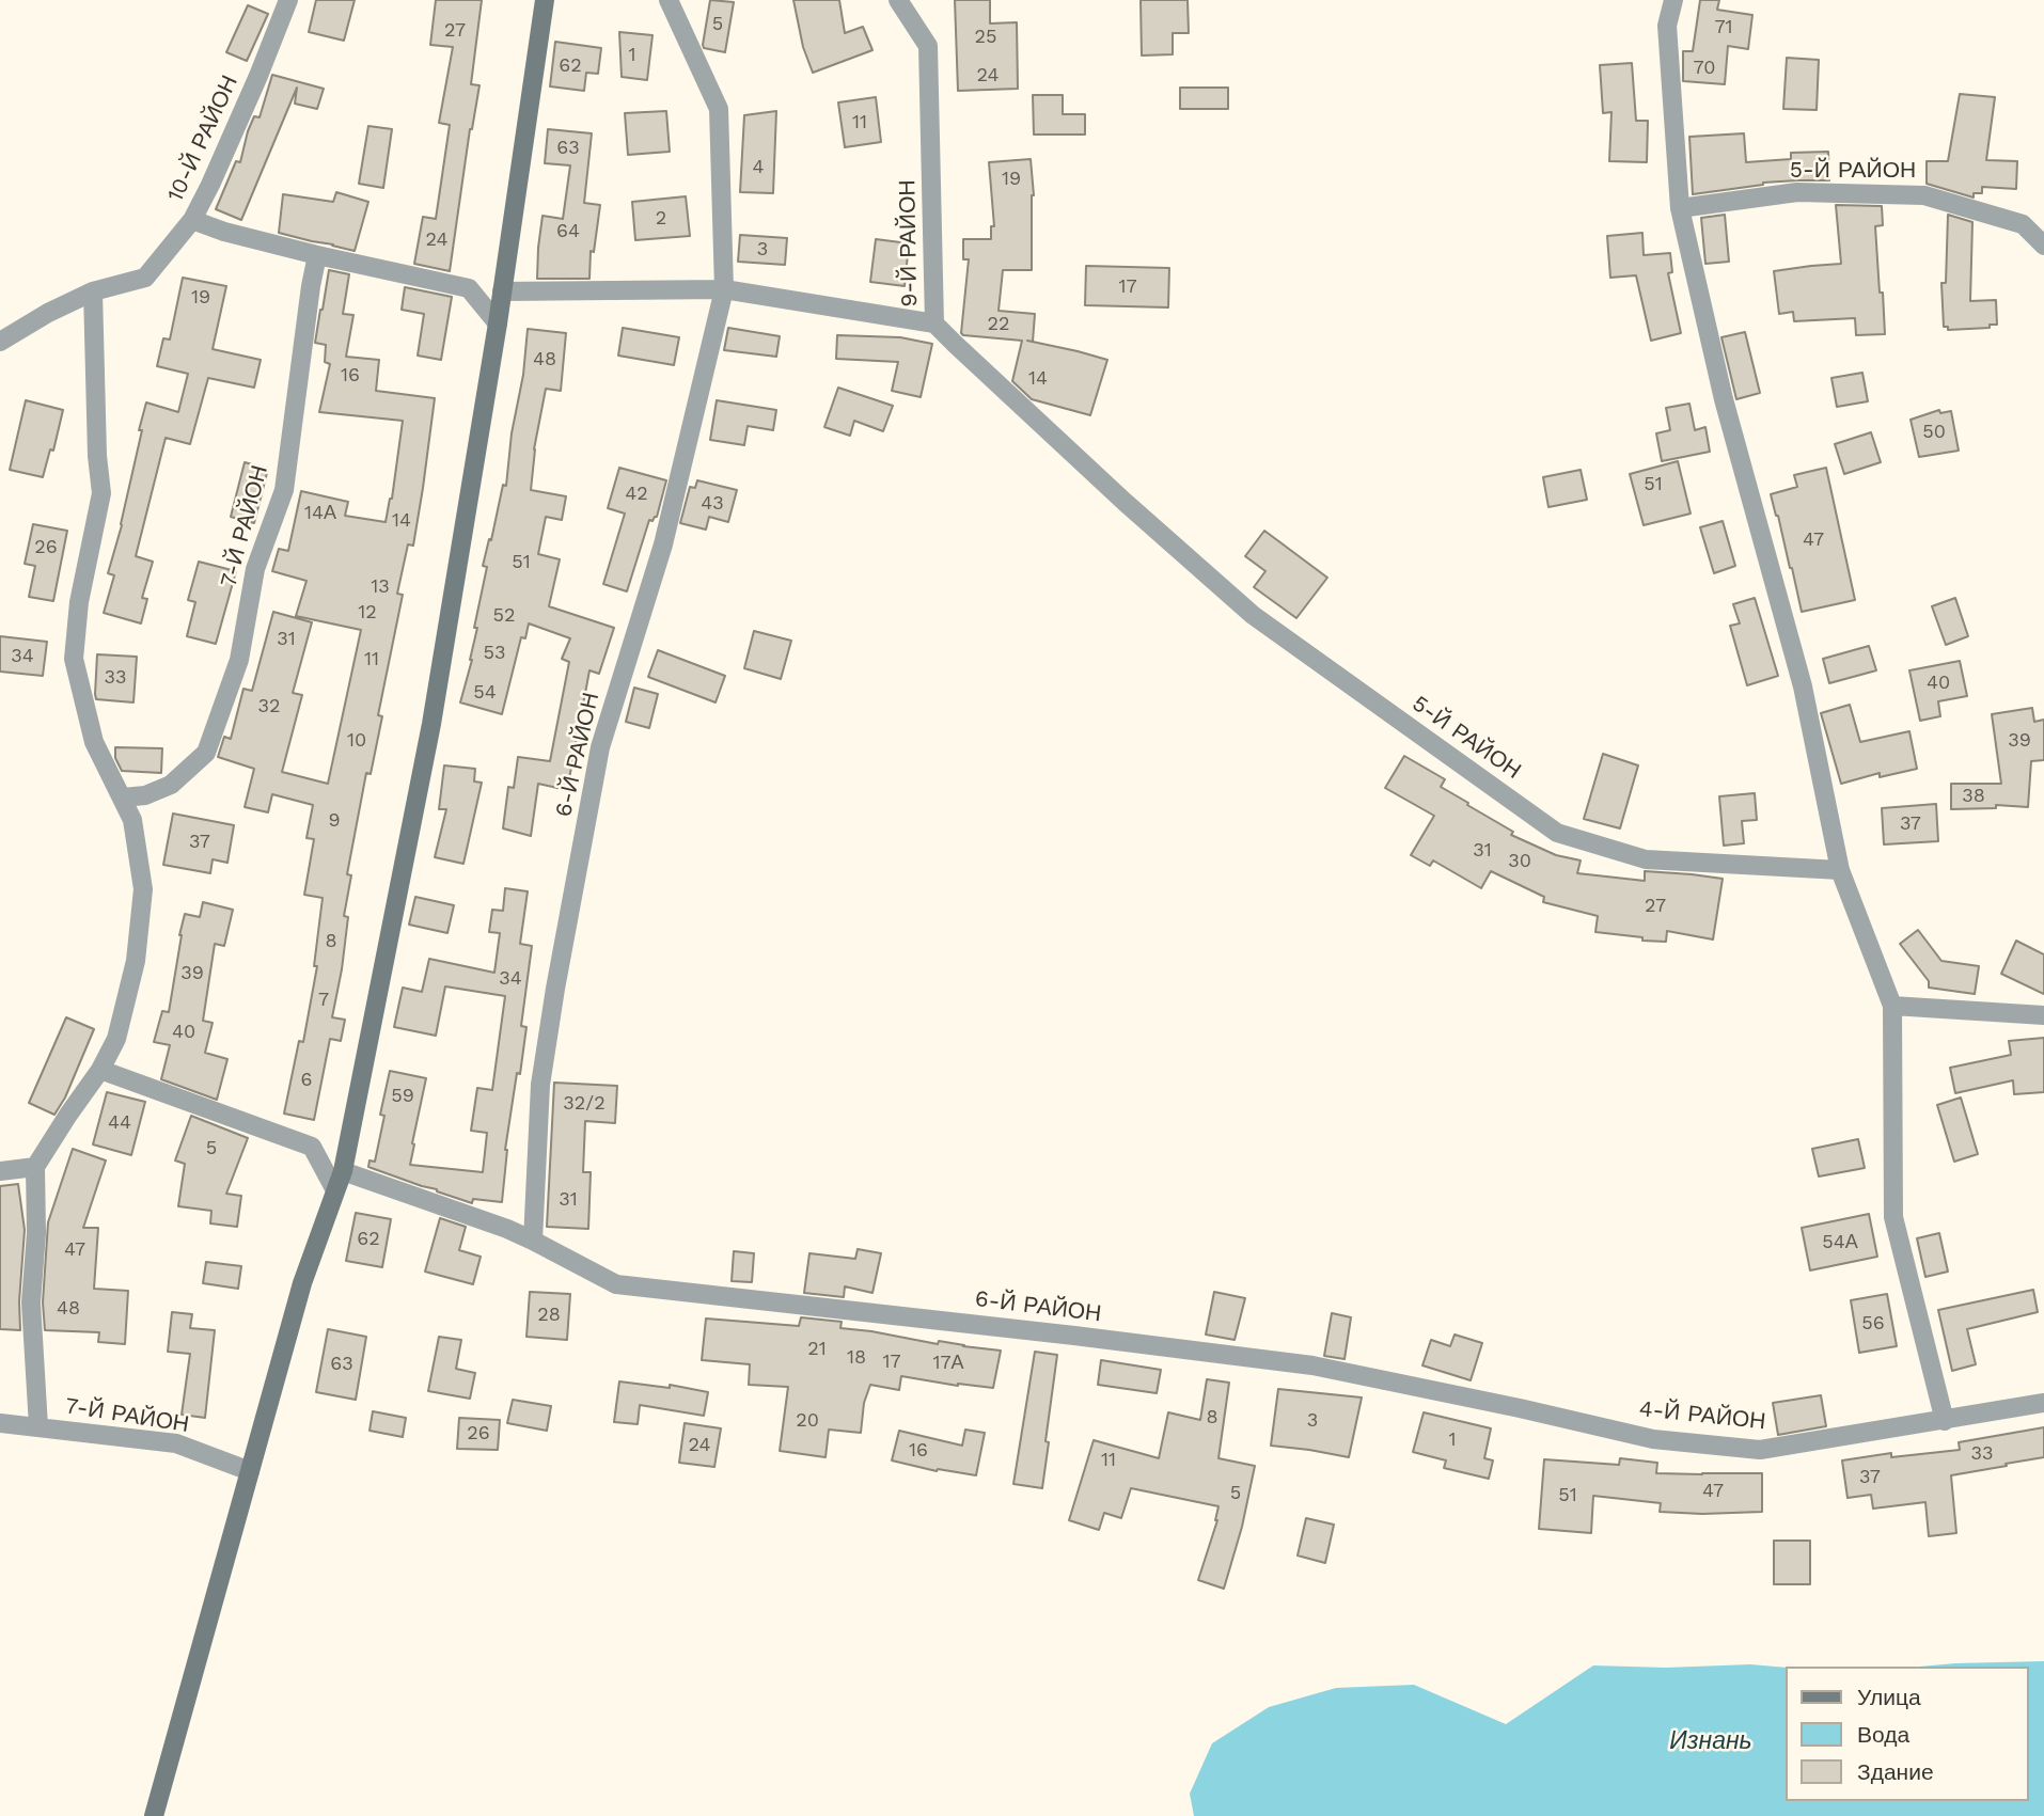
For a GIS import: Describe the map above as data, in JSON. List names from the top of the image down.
{
  "streets": {
    "street": [
      "10-Й РАЙОН",
      "5-Й РАЙОН",
      "9-Й РАЙОН",
      "7-Й РАЙОН",
      "6-Й РАЙОН",
      "4-Й РАЙОН"
    ]
  },
  "crossings": [
    ["5-Й РАЙОН", "9-Й РАЙОН"],
    ["6-Й РАЙОН", "4-Й РАЙОН"]
  ],
  "water": ["Изнань"],
  "house_numbers": [
    "5",
    "71",
    "27",
    "25",
    "1",
    "62",
    "70",
    "24",
    "11",
    "63",
    "4",
    "19",
    "2",
    "64",
    "24",
    "3",
    "17",
    "19",
    "22",
    "48",
    "16",
    "14",
    "50",
    "51",
    "42",
    "43",
    "14А",
    "14",
    "47",
    "26",
    "51",
    "13",
    "12",
    "52",
    "31",
    "53",
    "34",
    "11",
    "33",
    "40",
    "54",
    "32",
    "10",
    "39",
    "38",
    "9",
    "37",
    "37",
    "31",
    "30",
    "27",
    "8",
    "39",
    "34",
    "7",
    "40",
    "6",
    "59",
    "32/2",
    "44",
    "5",
    "31",
    "62",
    "54А",
    "47",
    "48",
    "28",
    "56",
    "21",
    "18",
    "17",
    "17А",
    "63",
    "8",
    "20",
    "3",
    "26",
    "1",
    "24",
    "16",
    "33",
    "11",
    "37",
    "47",
    "5",
    "51"
  ],
  "legend": ["Улица", "Вода", "Здание"]
}
